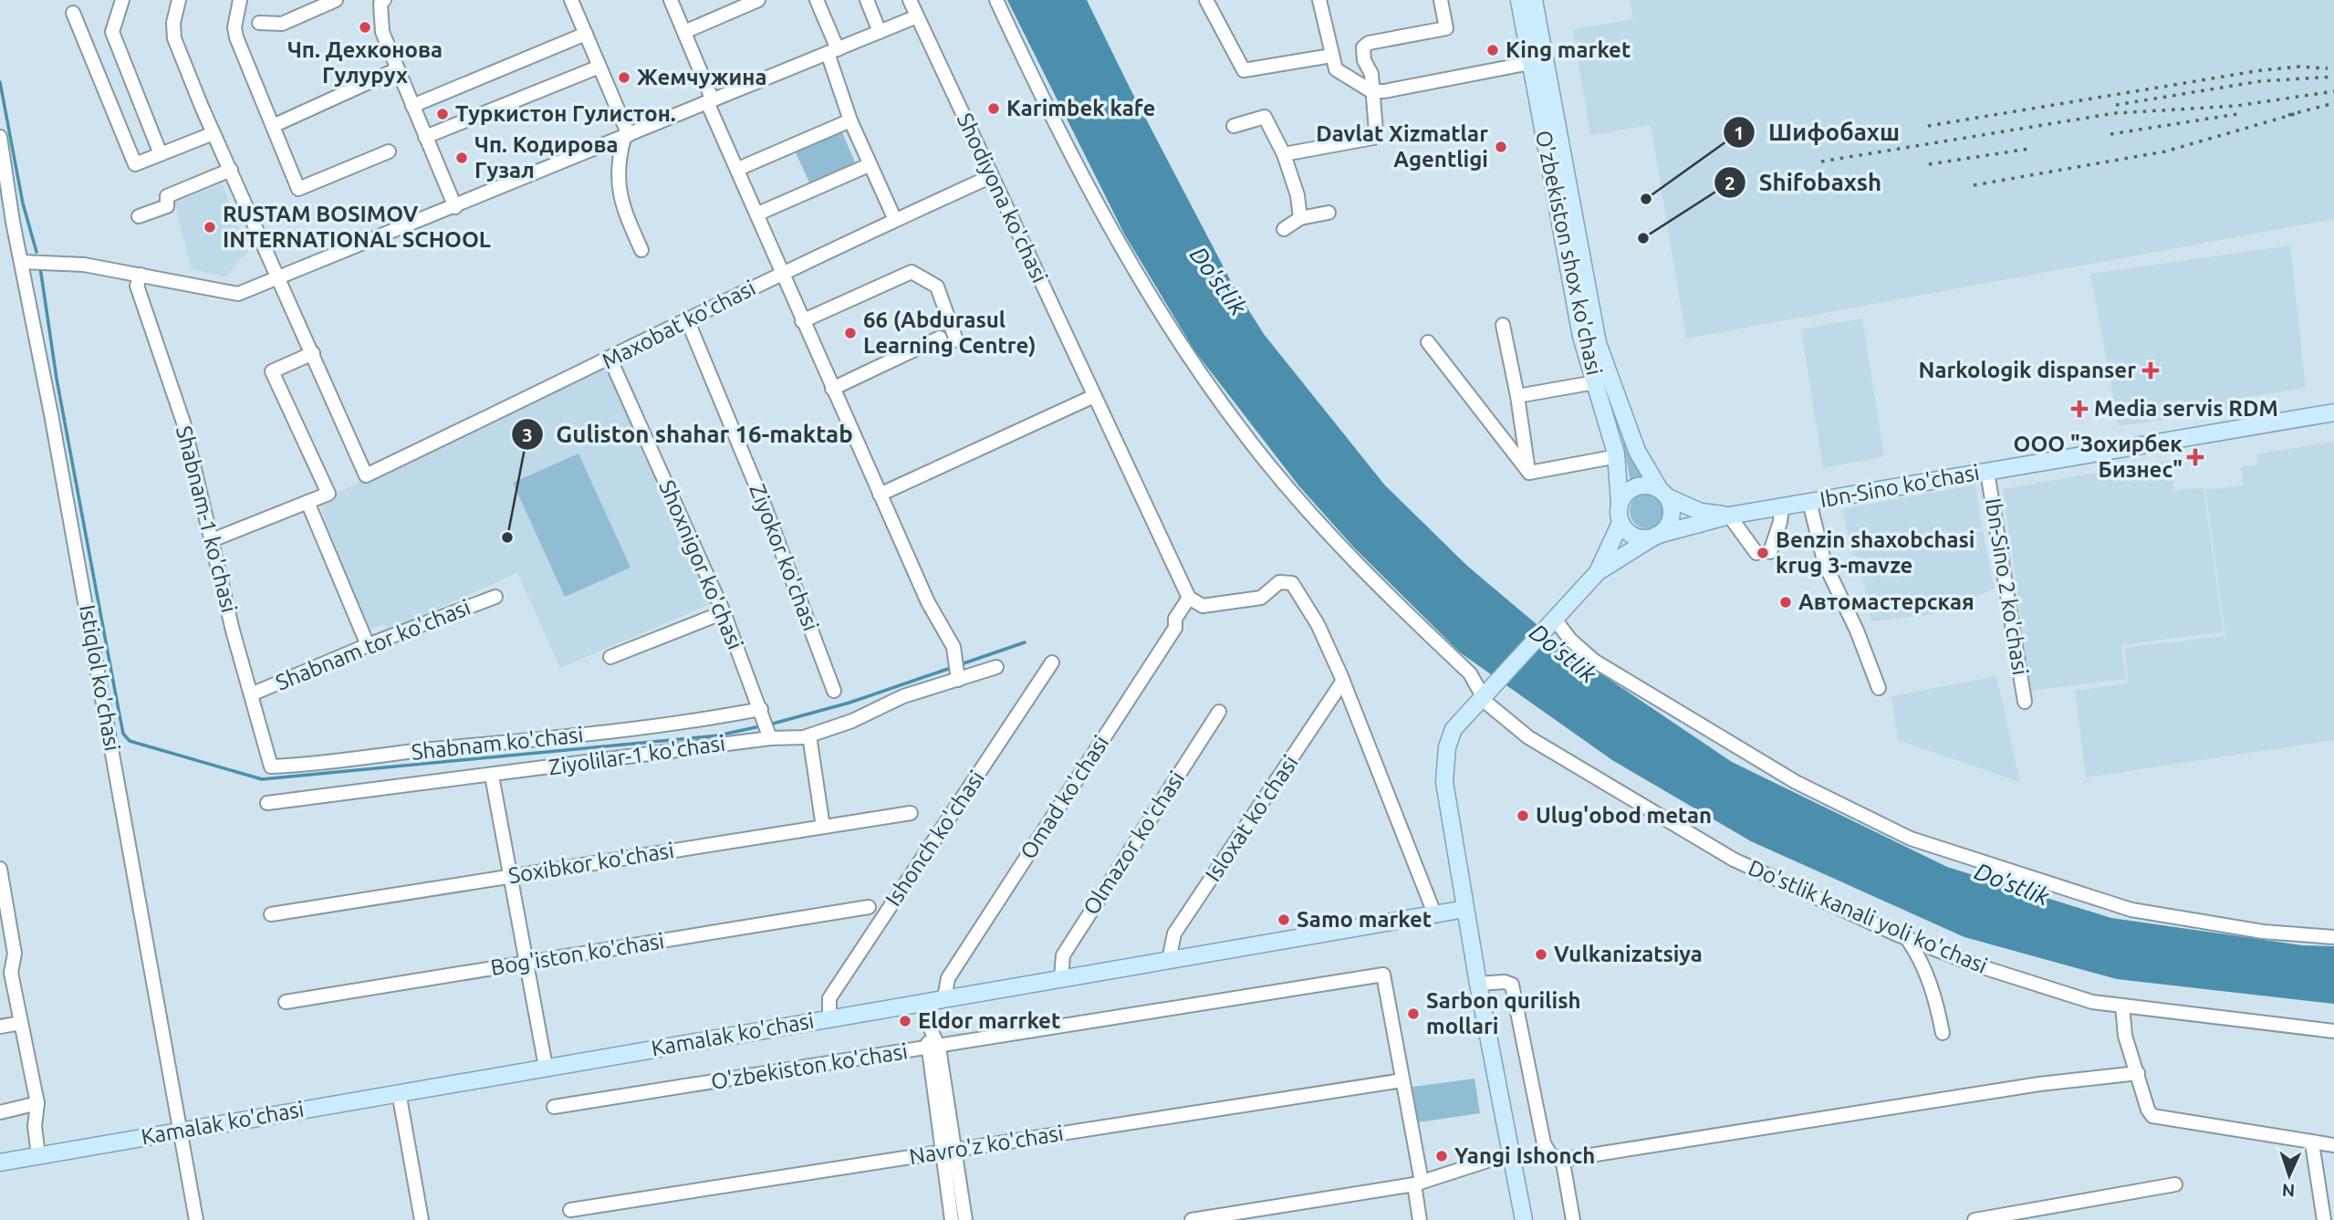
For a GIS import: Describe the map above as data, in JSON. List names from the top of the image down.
{
  "streets": {
    "main road": ["O'zbekiston shox ko'chasi", "Ibn-Sino ko'chasi", "Kamalak ko'chasi"],
    "street": [
      "Shodiyona ko'chasi",
      "Maxobat ko'chasi",
      "Shabnam-1 ko'chasi",
      "Ziyokor ko'chasi",
      "Shoxnigor ko'chasi",
      "Ibn-Sino 2 ko'chasi",
      "Shabnam tor ko'chasi",
      "Istiqlol ko'chasi",
      "Shabnam ko'chasi",
      "Ziyolilar-1 ko'chasi",
      "Omad ko'chasi",
      "Isloxat ko'chasi",
      "Ishonch ko'chasi",
      "Olmazor ko'chasi",
      "Soxibkor ko'chasi",
      "Do'stlik kanali yoli ko'chasi",
      "Bog'iston ko'chasi",
      "O'zbekiston ko'chasi",
      "Navro'z ko'chasi"
    ]
  },
  "crossings": [
    ["Shodiyona ko'chasi", "Maxobat ko'chasi"],
    ["Shodiyona ko'chasi", "Omad ko'chasi"],
    ["Maxobat ko'chasi", "Ziyokor ko'chasi"],
    ["Maxobat ko'chasi", "Shoxnigor ko'chasi"],
    ["Ibn-Sino ko'chasi", "Ibn-Sino 2 ko'chasi"],
    ["Shabnam-1 ko'chasi", "Shabnam tor ko'chasi"],
    ["Shabnam-1 ko'chasi", "Shabnam ko'chasi"],
    ["Shoxnigor ko'chasi", "Shabnam ko'chasi"],
    ["Shoxnigor ko'chasi", "Ziyolilar-1 ko'chasi"],
    ["Istiqlol ko'chasi", "Kamalak ko'chasi"],
    ["Omad ko'chasi", "Kamalak ko'chasi"],
    ["Isloxat ko'chasi", "Kamalak ko'chasi"],
    ["Ishonch ko'chasi", "Kamalak ko'chasi"],
    ["Olmazor ko'chasi", "Kamalak ko'chasi"],
    ["O'zbekiston ko'chasi", "Navro'z ko'chasi"]
  ],
  "water": ["Do'stlik"],
  "places": {
    "other": [
      "Чп. Дехконова Гулурух",
      "King market",
      "Жемчужина",
      "Karimbek kafe",
      "Туркистон Гулистон.",
      "Davlat Xizmatlar Agentligi",
      "Чп. Кодирова Гузал",
      "Шифобахш",
      "RUSTAM BOSIMOV INTERNATIONAL SCHOOL",
      "Shifobaxsh",
      "66 (Abdurasul Learning Centre)",
      "Guliston shahar 16-maktab",
      "Benzin shaxobchasi krug 3-mavze",
      "Автомастерская",
      "Ulug'obod metan",
      "Samo market",
      "Vulkanizatsiya",
      "Sarbon qurilish mollari",
      "Eldor marrket",
      "Yangi Ishonch"
    ],
    "health": ["Narkologik dispanser", "Media servis RDM", "ООО \"Зохирбек Бизнес\""]
  },
  "north": "bottom"
}
